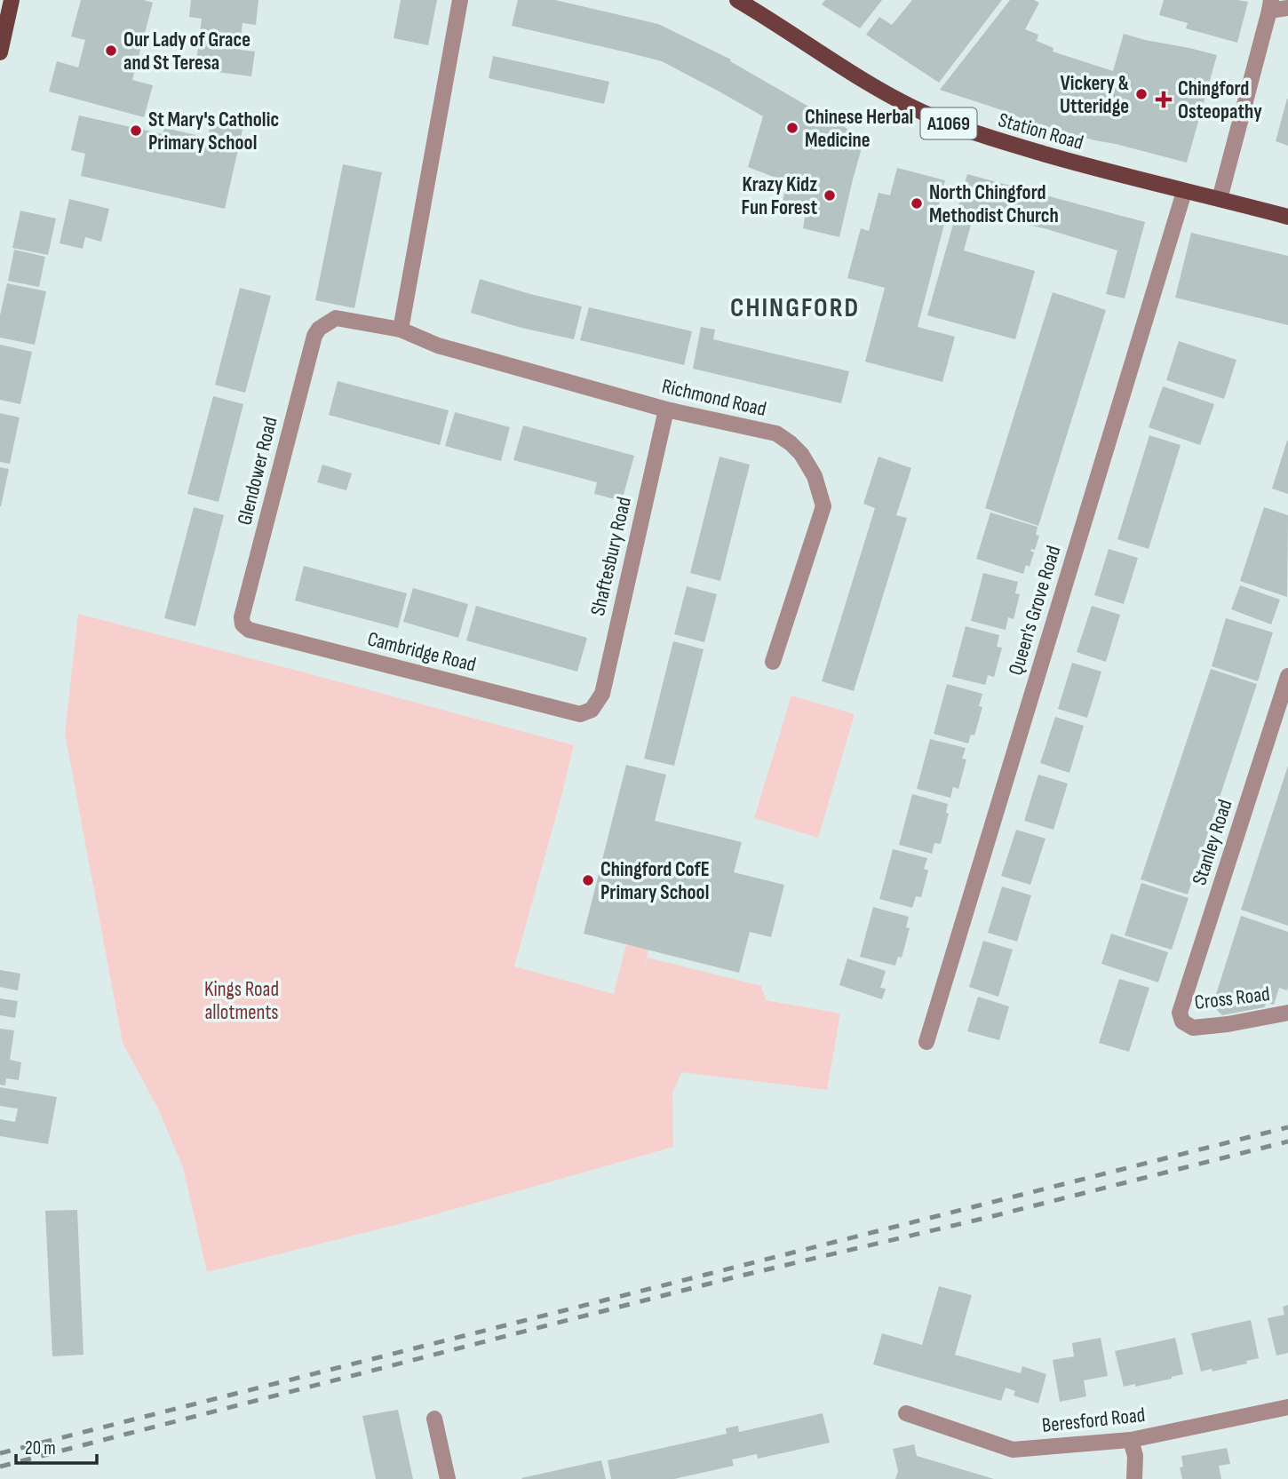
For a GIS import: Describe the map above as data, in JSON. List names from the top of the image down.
{
  "streets": {
    "main road": ["A1069", "Station Road"],
    "street": [
      "Richmond Road",
      "Glendower Road",
      "Shaftesbury Road",
      "Queen's Grove Road",
      "Cambridge Road",
      "Stanley Road",
      "Cross Road",
      "Beresford Road"
    ]
  },
  "crossings": [
    ["Station Road", "Queen's Grove Road"],
    ["Richmond Road", "Glendower Road"],
    ["Richmond Road", "Shaftesbury Road"],
    ["Glendower Road", "Cambridge Road"],
    ["Shaftesbury Road", "Cambridge Road"],
    ["Stanley Road", "Cross Road"]
  ],
  "districts": ["CHINGFORD"],
  "parks": ["Kings Road allotments"],
  "places": {
    "other": [
      "Our Lady of Grace and St Teresa",
      "Vickery & Utteridge",
      "Chinese Herbal Medicine",
      "St Mary's Catholic Primary School",
      "Krazy Kidz Fun Forest",
      "North Chingford Methodist Church",
      "Chingford CofE Primary School"
    ],
    "health": ["Chingford Osteopathy"]
  },
  "scale_bar": "20 m"
}
